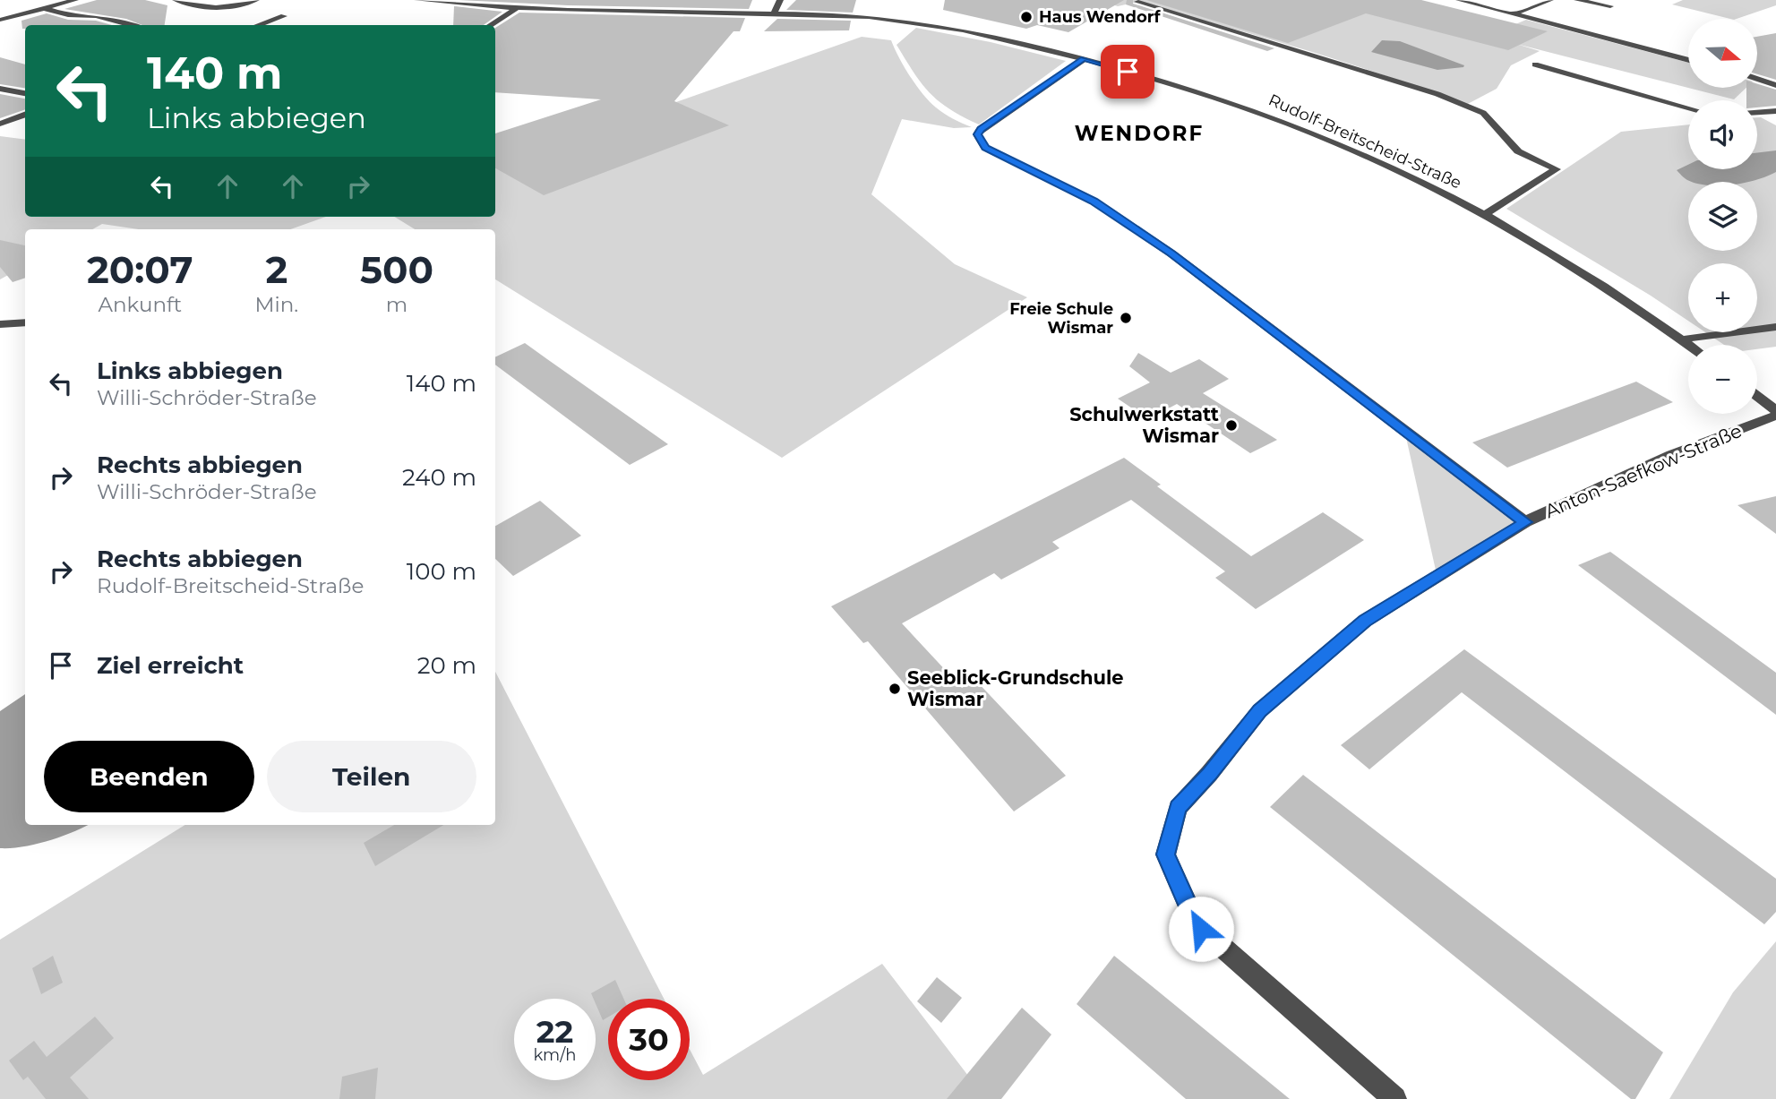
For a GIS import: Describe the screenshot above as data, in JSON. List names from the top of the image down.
{
  "streets": {
    "street": ["Rudolf-Breitscheid-Straße", "Anton-Saefkow-Straße"]
  },
  "districts": ["WENDORF"],
  "places": [
    "Haus Wendorf",
    "Freie Schule Wismar",
    "Schulwerkstatt Wismar",
    "Seeblick-Grundschule Wismar"
  ],
  "north": "right",
  "page": {
    "map_buttons": ["+", "−"],
    "turn": ["140 m", "Links abbiegen"],
    "eta": [
      "20:07",
      "Ankunft",
      "2",
      "Min.",
      "500",
      "m"
    ],
    "list": [
      {
        "name": "Links abbiegen",
        "note": "Willi-Schröder-Straße",
        "value": "140 m"
      },
      {
        "name": "Rechts abbiegen",
        "note": "Willi-Schröder-Straße",
        "value": "240 m"
      },
      {
        "name": "Rechts abbiegen",
        "note": "Rudolf-Breitscheid-Straße",
        "value": "100 m"
      },
      {
        "name": "Ziel erreicht",
        "value": "20 m"
      }
    ],
    "buttons": ["Beenden", "Teilen"],
    "speed": "22 km/h",
    "limit": "30"
  }
}
